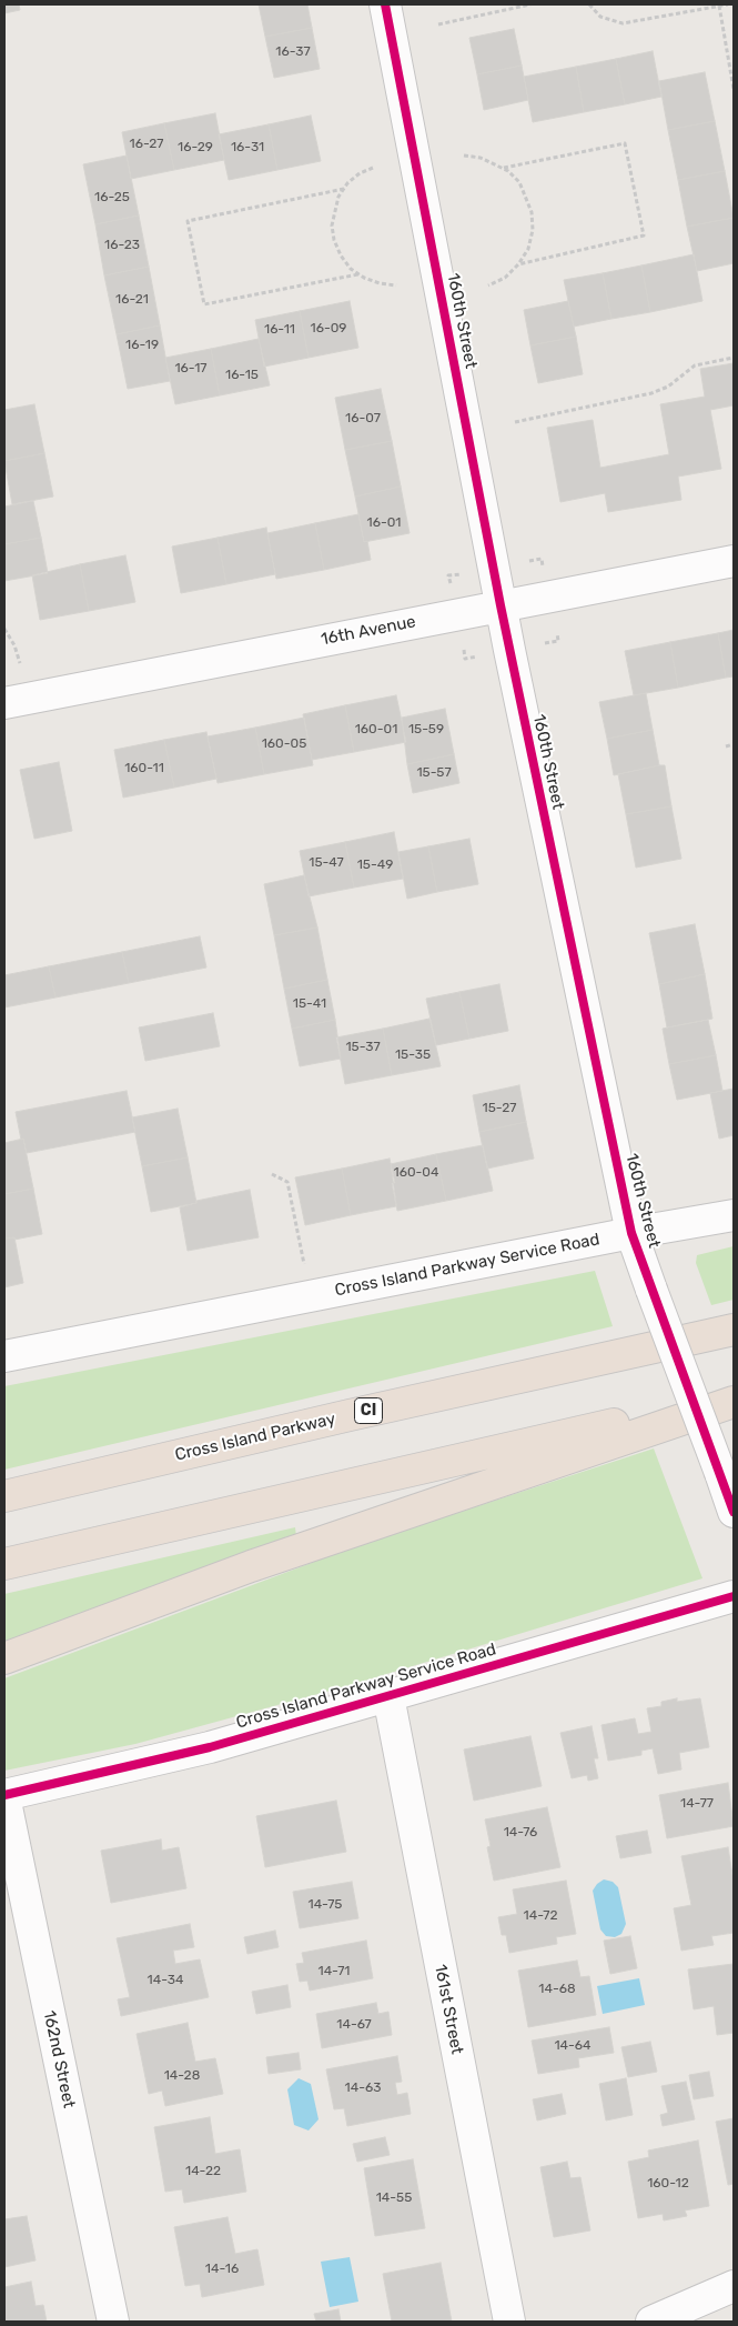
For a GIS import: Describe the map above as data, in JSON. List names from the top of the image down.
{
  "streets": {
    "highway": ["CI", "Cross Island Parkway"],
    "street": [
      "160th Street",
      "16th Avenue",
      "Cross Island Parkway Service Road",
      "161st Street",
      "162nd Street"
    ]
  },
  "crossings": [
    ["160th Street", "16th Avenue"],
    ["160th Street", "Cross Island Parkway Service Road"],
    ["Cross Island Parkway Service Road", "161st Street"],
    ["Cross Island Parkway Service Road", "162nd Street"]
  ],
  "house_numbers": [
    "16-37",
    "16-27",
    "16-29",
    "16-31",
    "16-25",
    "16-23",
    "16-21",
    "16-09",
    "16-11",
    "16-19",
    "16-17",
    "16-15",
    "16-07",
    "16-01",
    "160-01",
    "15-59",
    "160-05",
    "160-11",
    "15-57",
    "15-47",
    "15-49",
    "15-41",
    "15-37",
    "15-35",
    "15-27",
    "160-04",
    "14-77",
    "14-76",
    "14-75",
    "14-72",
    "14-71",
    "14-34",
    "14-68",
    "14-67",
    "14-64",
    "14-28",
    "14-63",
    "14-22",
    "160-12",
    "14-55",
    "14-16"
  ]
}
